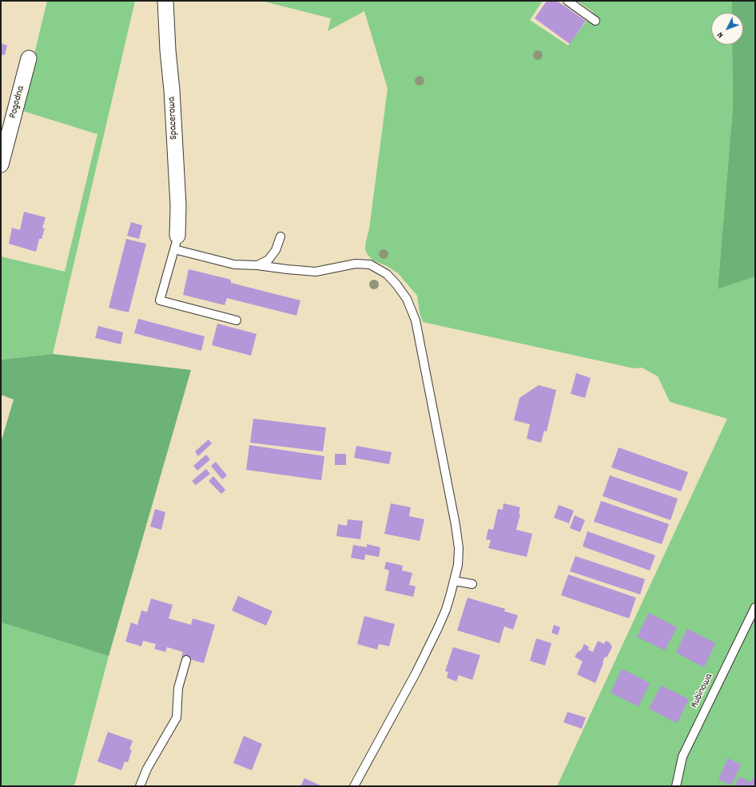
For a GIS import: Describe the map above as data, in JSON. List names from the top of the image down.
{
  "streets": {
    "street": ["Pogodna", "Spacerowa"],
    "lane": ["Rubinowa"]
  },
  "north": "bottom left"
}
